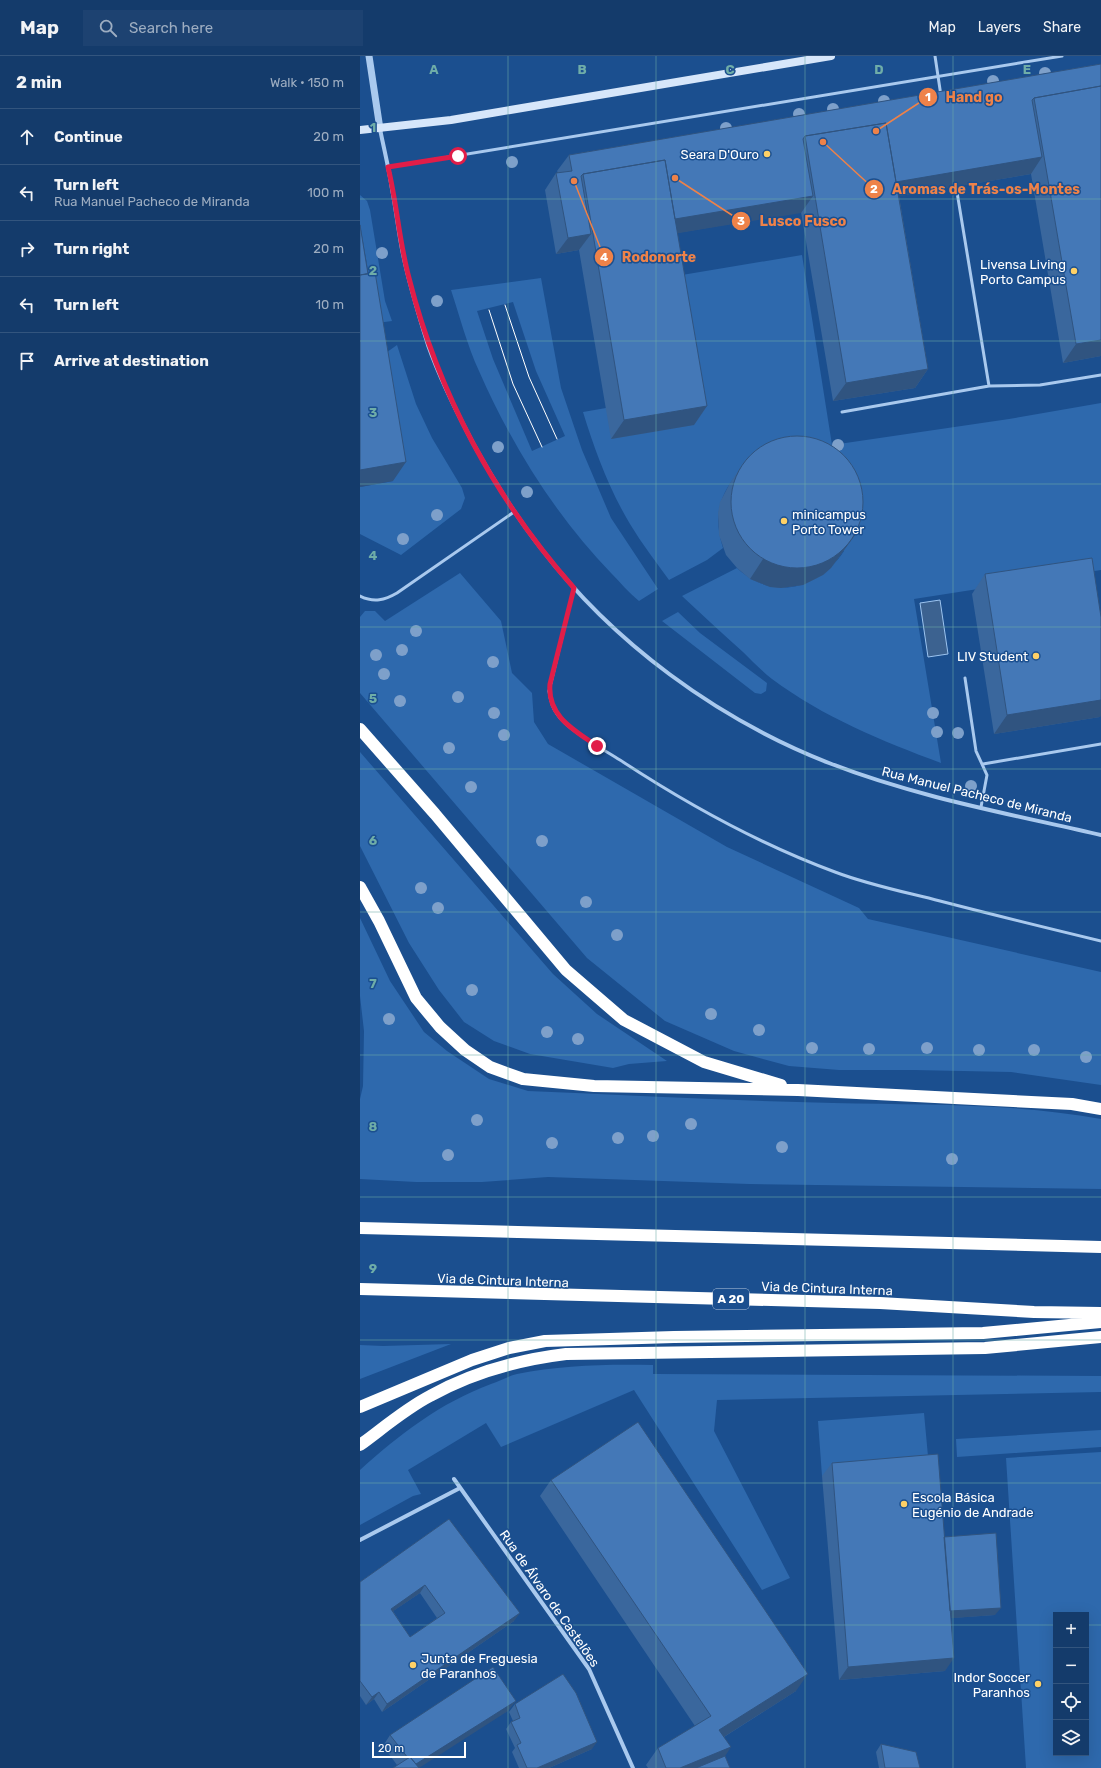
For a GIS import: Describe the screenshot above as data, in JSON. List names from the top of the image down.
{
  "streets": {
    "highway": ["Via de Cintura Interna", "A 20"],
    "street": ["Rua Manuel Pacheco de Miranda", "Rua de Álvaro de Castelões"]
  },
  "places": [
    "Hand go",
    "Aromas de Trás-os-Montes",
    "Seara D'Ouro",
    "Lusco Fusco",
    "Rodonorte",
    "Livensa Living Porto Campus",
    "minicampus Porto Tower",
    "LIV Student",
    "Escola Básica Eugénio de Andrade",
    "Junta de Freguesia de Paranhos",
    "Indor Soccer Paranhos"
  ],
  "scale_bar": "20 m",
  "page": {
    "header": "Map",
    "search": "Search here",
    "nav": ["Map", "Layers", "Share"],
    "heading": ["2 min", "Walk · 150 m"],
    "list": [
      ["Continue", "20 m"],
      ["Turn left", "Rua Manuel Pacheco de Miranda", "100 m"],
      ["Turn right", "20 m"],
      ["Turn left", "10 m"],
      "Arrive at destination"
    ],
    "map_buttons": ["+", "−"],
    "scale": "20 m"
  },
  "grid": {
    "columns": [
      "A",
      "B",
      "C",
      "D",
      "E"
    ],
    "rows": [
      "1",
      "2",
      "3",
      "4",
      "5",
      "6",
      "7",
      "8",
      "9"
    ]
  }
}
